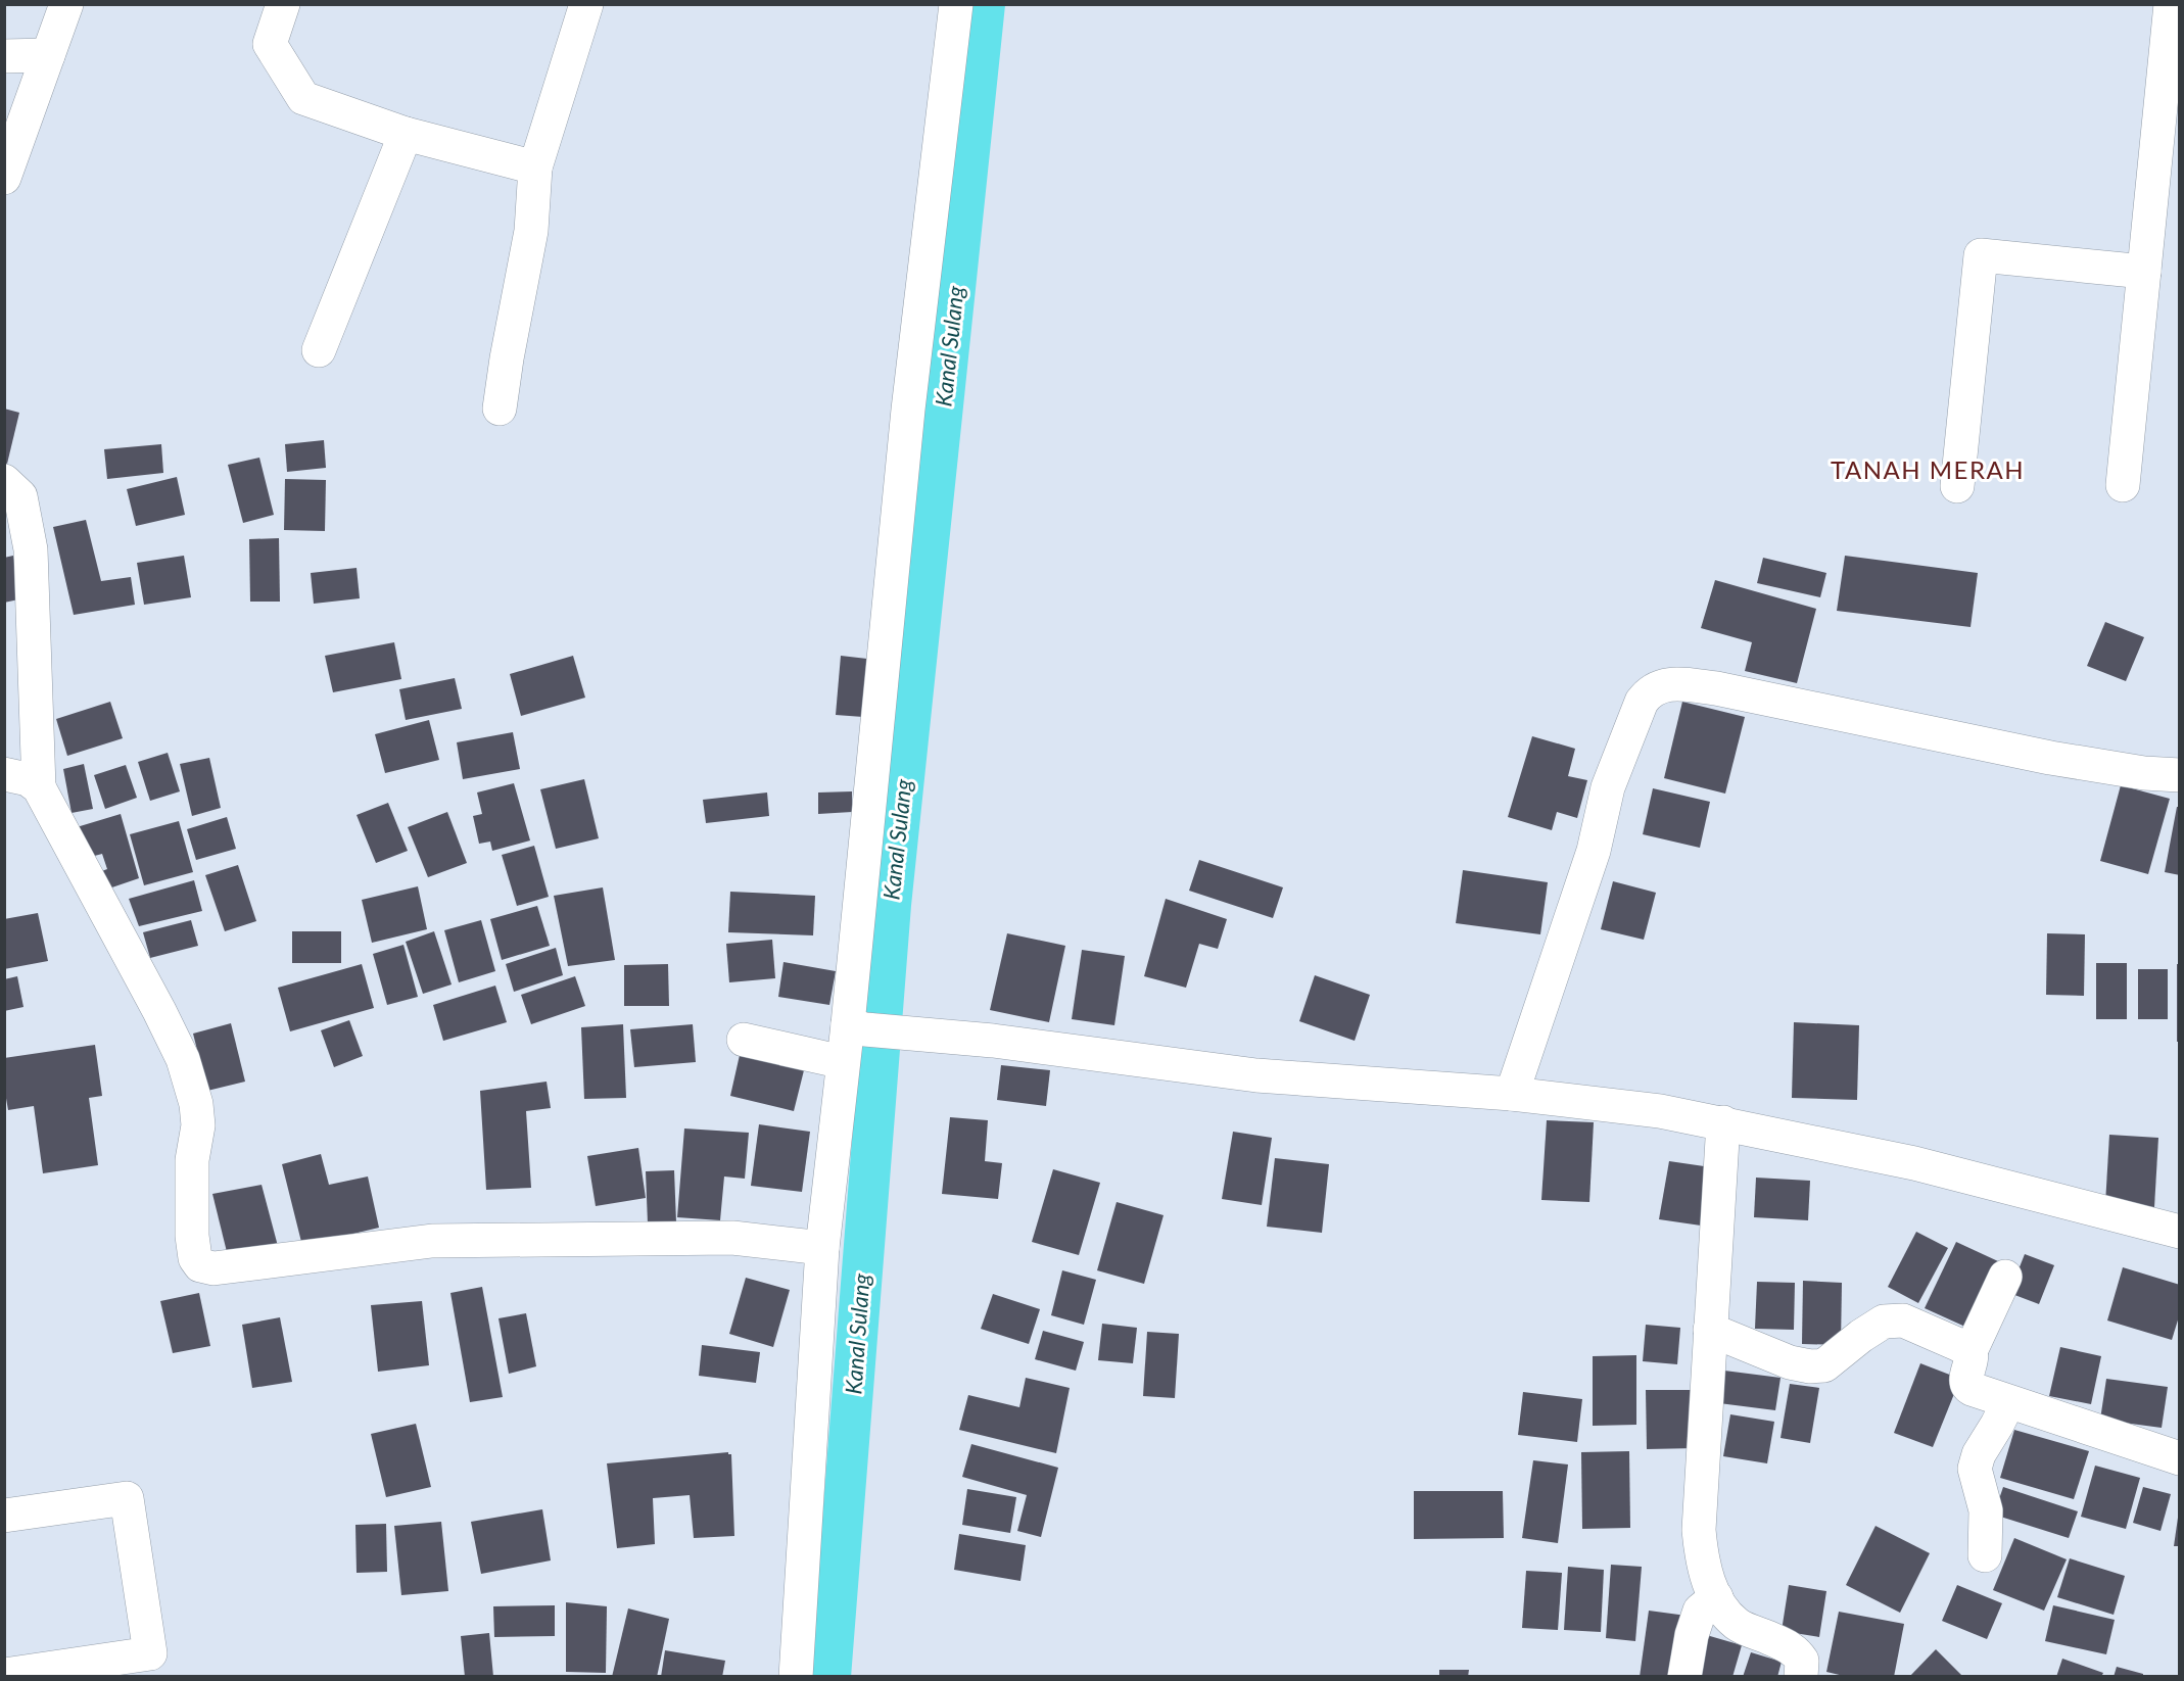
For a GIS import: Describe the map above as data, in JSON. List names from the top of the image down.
{
  "districts": ["TANAH MERAH"],
  "water": ["Kanal Sulang"]
}
